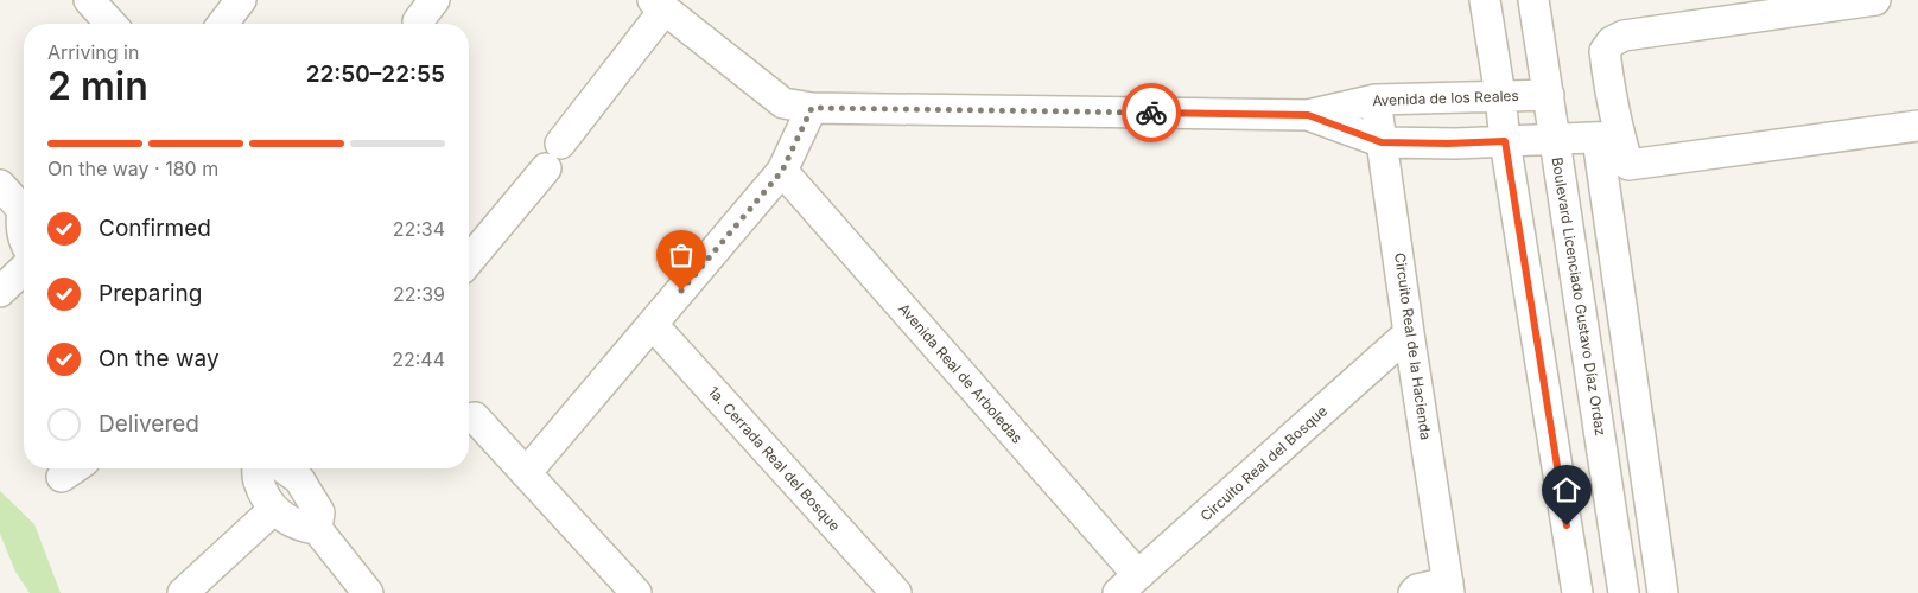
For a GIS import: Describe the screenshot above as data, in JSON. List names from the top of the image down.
{
  "streets": {
    "street": [
      "Avenida de los Reales",
      "Boulevard Licenciado Gustavo Díaz Ordaz",
      "Circuito Real de la Hacienda",
      "Avenida Real de Arboledas",
      "1a. Cerrada Real del Bosque",
      "Circuito Real del Bosque"
    ]
  },
  "crossings": [
    ["Avenida de los Reales", "Boulevard Licenciado Gustavo Díaz Ordaz"],
    ["Avenida de los Reales", "Circuito Real de la Hacienda"],
    ["Circuito Real de la Hacienda", "Circuito Real del Bosque"],
    ["Avenida Real de Arboledas", "Circuito Real del Bosque"]
  ],
  "page": {
    "heading": ["2 min", "Arriving in", "22:50–22:55"],
    "bar": "On the way · 180 m",
    "list": [
      ["Confirmed", "22:34"],
      ["Preparing", "22:39"],
      ["On the way", "22:44"],
      "Delivered"
    ]
  }
}
